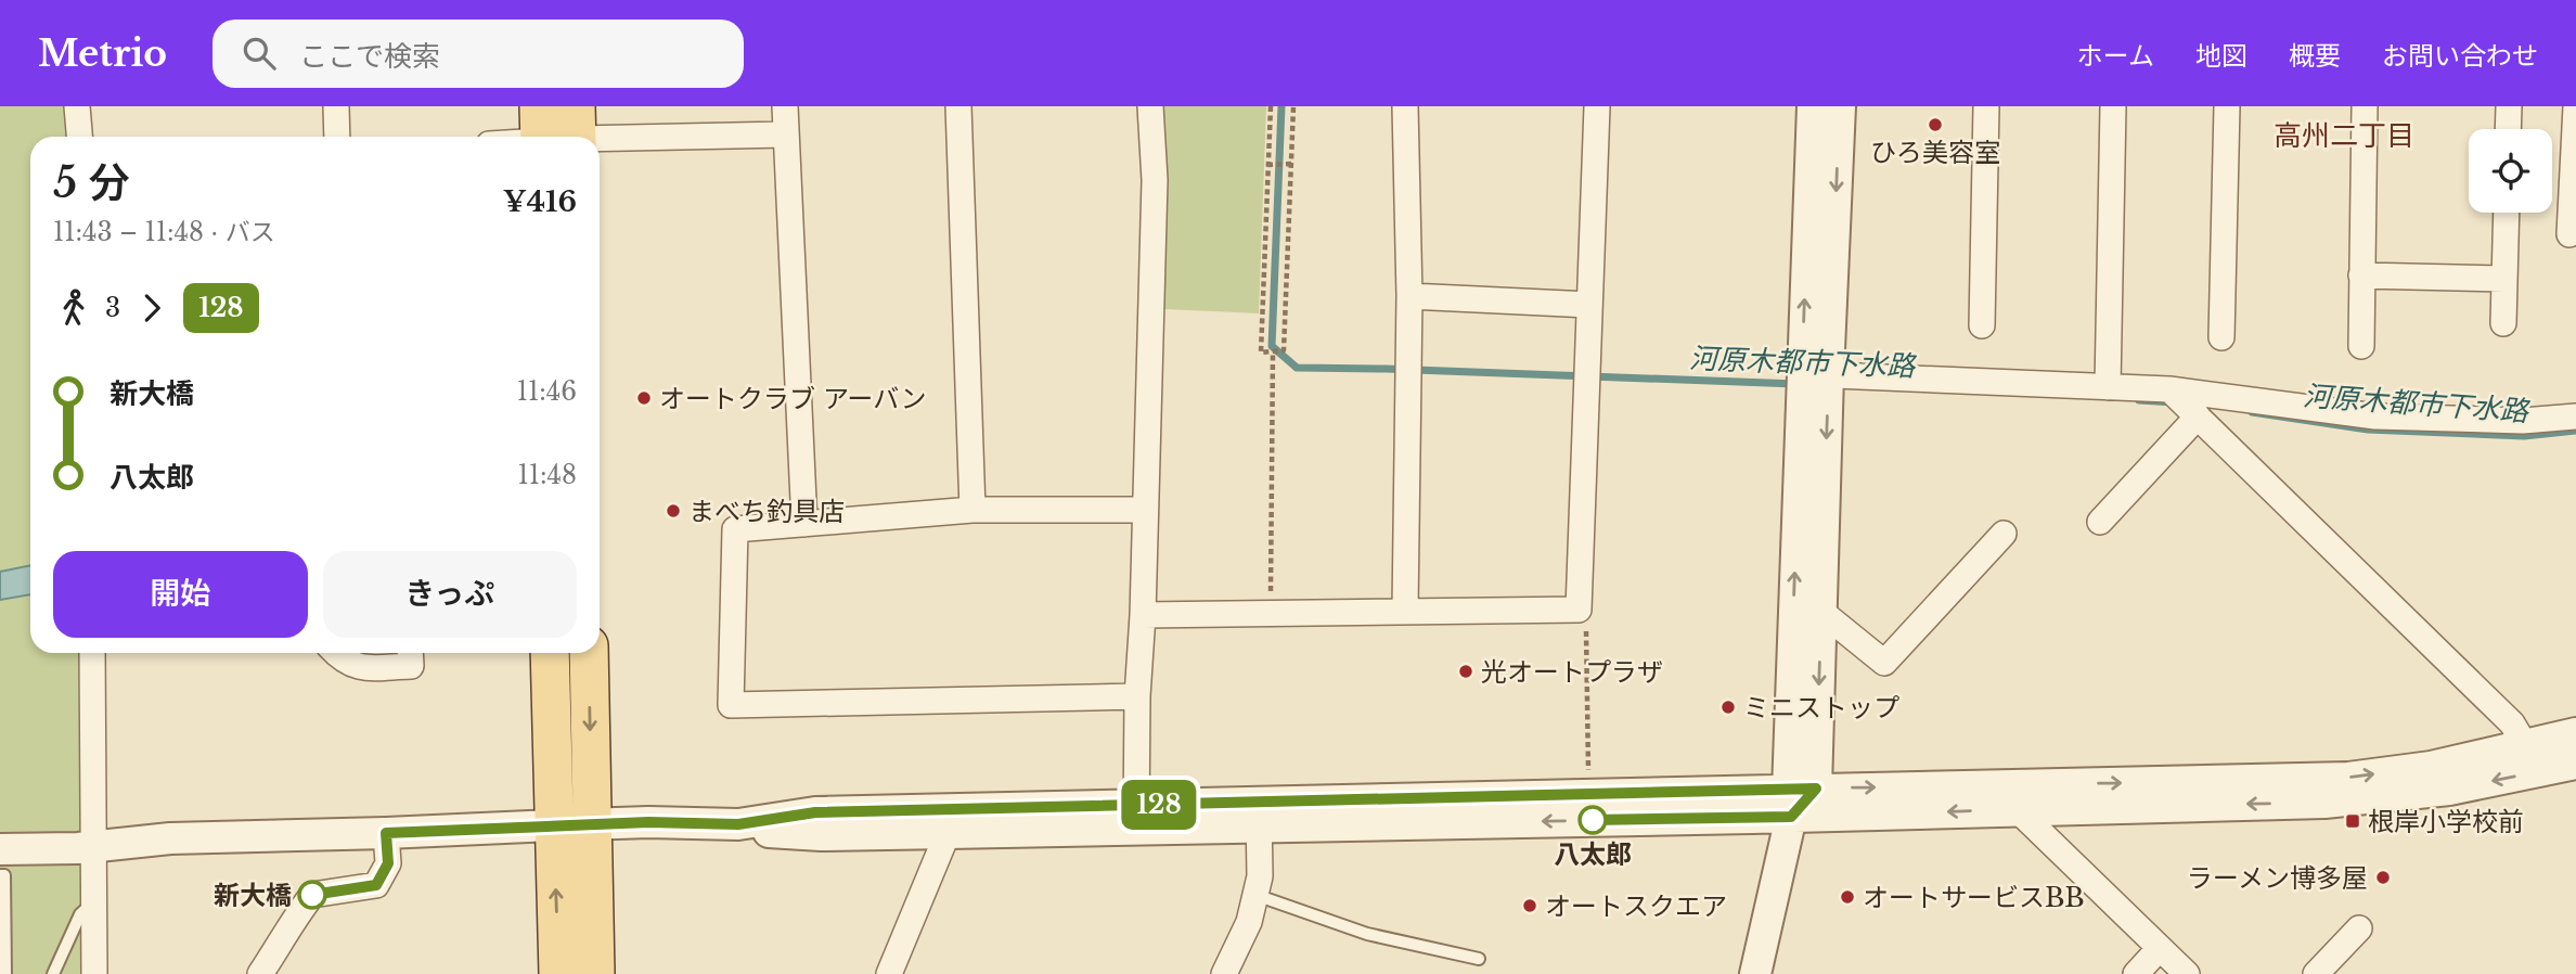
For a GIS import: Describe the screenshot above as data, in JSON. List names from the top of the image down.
{
  "districts": ["高州二丁目"],
  "water": ["河原木都市下水路"],
  "places": {
    "other": [
      "ひろ美容室",
      "オートクラブ アーバン",
      "まべち釣具店",
      "光オートプラザ",
      "ミニストップ",
      "八太郎",
      "ラーメン博多屋",
      "新大橋",
      "オートサービスBB",
      "オートスクエア"
    ],
    "transit": ["根岸小学校前"]
  },
  "lines": ["bus line 128"],
  "page": {
    "header": "Metrio",
    "search": "ここで検索",
    "nav": [
      "ホーム",
      "地図",
      "概要",
      "お問い合わせ"
    ],
    "on_map": "128",
    "heading": ["5 分", "11:43 – 11:48 · バス", "¥416"],
    "legs": ["3", "128"],
    "list": [
      {
        "name": "新大橋",
        "value": "11:46"
      },
      {
        "name": "八太郎",
        "value": "11:48"
      }
    ],
    "buttons": ["開始", "きっぷ"]
  }
}
